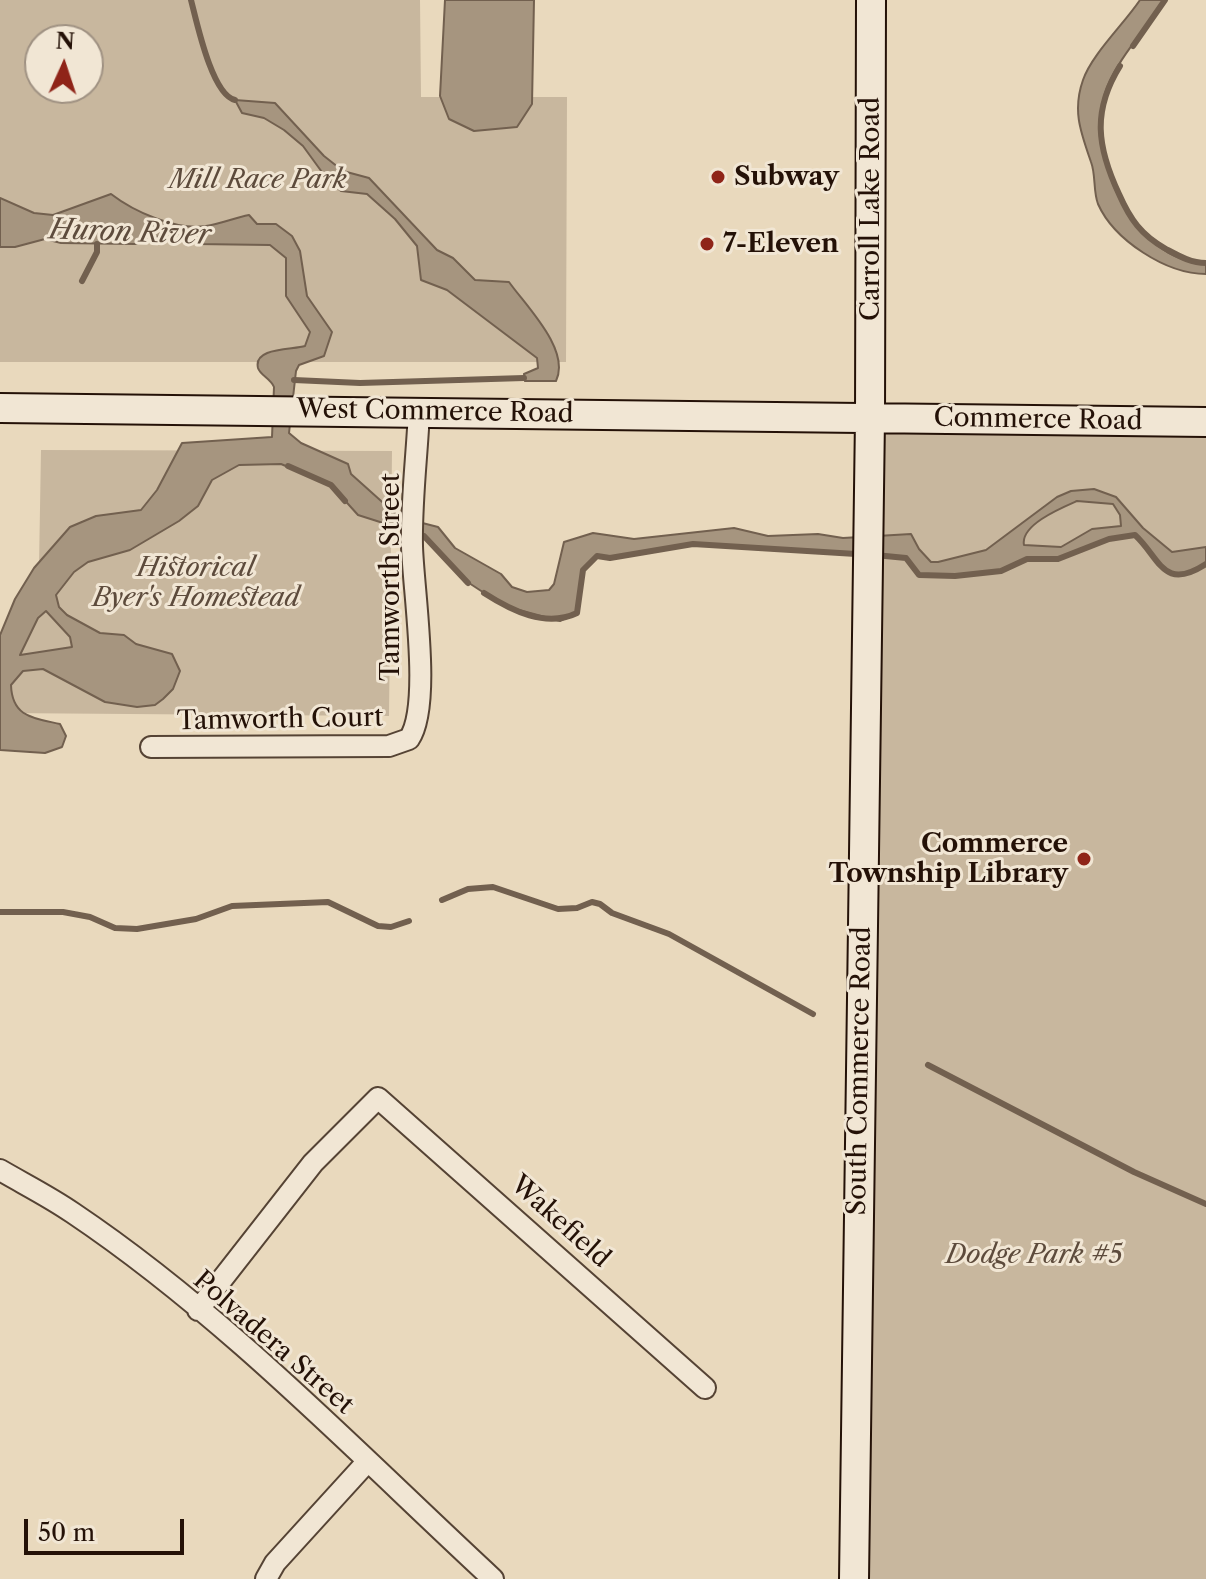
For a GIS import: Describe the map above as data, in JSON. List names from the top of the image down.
{
  "streets": {
    "street": [
      "Carroll Lake Road",
      "West Commerce Road",
      "Commerce Road",
      "Tamworth Street",
      "Tamworth Court",
      "South Commerce Road",
      "Wakefield",
      "Polvadera Street"
    ]
  },
  "crossings": [
    ["Carroll Lake Road", "West Commerce Road"],
    ["Carroll Lake Road", "Commerce Road"],
    ["Carroll Lake Road", "South Commerce Road"],
    ["West Commerce Road", "Commerce Road"],
    ["West Commerce Road", "Tamworth Street"],
    ["West Commerce Road", "South Commerce Road"],
    ["Commerce Road", "South Commerce Road"],
    ["Tamworth Street", "Tamworth Court"],
    ["Wakefield", "Polvadera Street"]
  ],
  "water": ["Huron River"],
  "parks": ["Mill Race Park", "Historical Byer's Homestead", "Dodge Park #5"],
  "places": ["Subway", "7-Eleven", "Commerce Township Library"],
  "scale_bar": "50 m",
  "north": "top"
}
